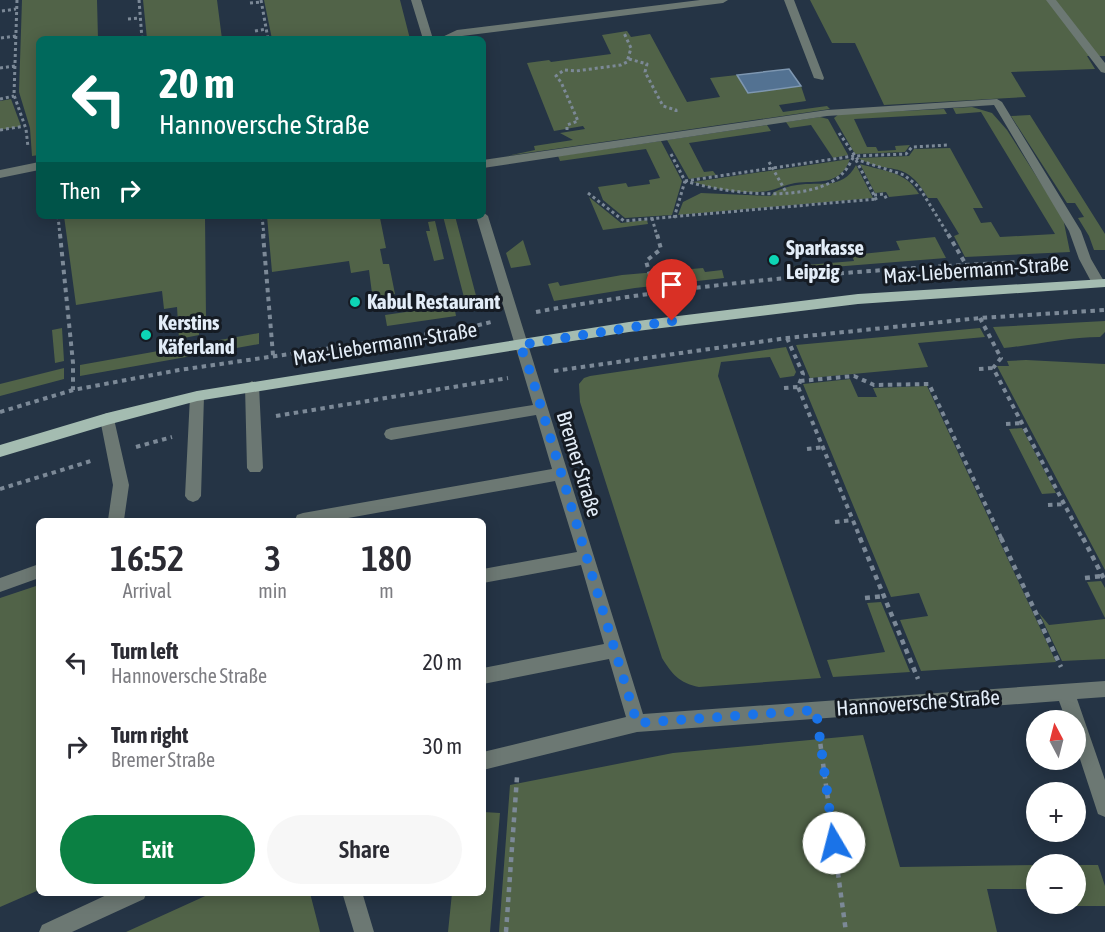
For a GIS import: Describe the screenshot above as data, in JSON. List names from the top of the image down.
{
  "streets": {
    "main road": ["Max-Liebermann-Straße"],
    "street": ["Bremer Straße", "Hannoversche Straße"]
  },
  "crossings": [
    ["Max-Liebermann-Straße", "Bremer Straße"],
    ["Bremer Straße", "Hannoversche Straße"]
  ],
  "places": ["Sparkasse Leipzig", "Kabul Restaurant", "Kerstins Käferland"],
  "north": "top",
  "page": {
    "turn": ["20 m", "Hannoversche Straße"],
    "then": "Then",
    "eta": [
      "16:52",
      "Arrival",
      "3",
      "min",
      "180",
      "m"
    ],
    "list": [
      {
        "name": "Turn left",
        "note": "Hannoversche Straße",
        "value": "20 m"
      },
      {
        "name": "Turn right",
        "note": "Bremer Straße",
        "value": "30 m"
      }
    ],
    "map_buttons": ["+", "−"],
    "buttons": ["Exit", "Share"]
  }
}
